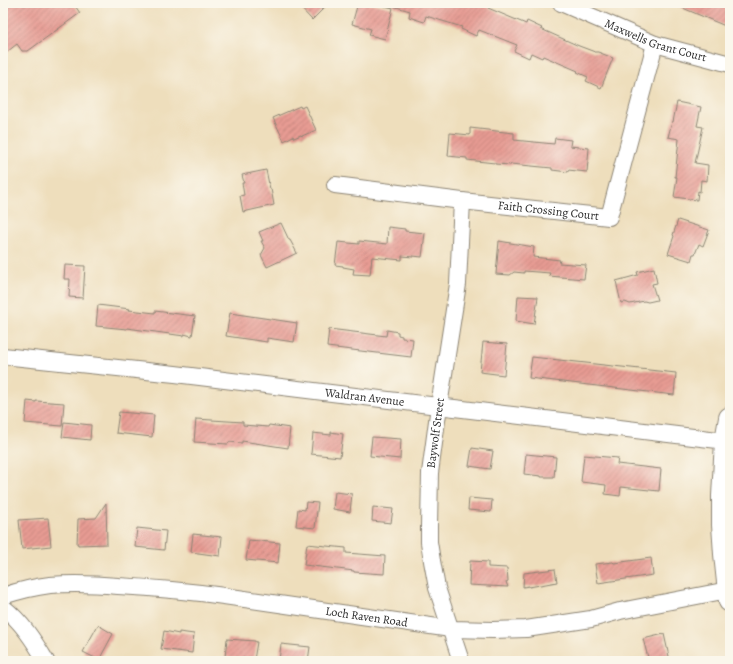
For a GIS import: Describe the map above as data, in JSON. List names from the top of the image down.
{
  "streets": {
    "street": [
      "Maxwells Grant Court",
      "Faith Crossing Court",
      "Waldran Avenue",
      "Baywolf Street",
      "Loch Raven Road"
    ]
  },
  "crossings": [
    ["Maxwells Grant Court", "Faith Crossing Court"],
    ["Faith Crossing Court", "Baywolf Street"],
    ["Waldran Avenue", "Baywolf Street"],
    ["Baywolf Street", "Loch Raven Road"]
  ]
}
